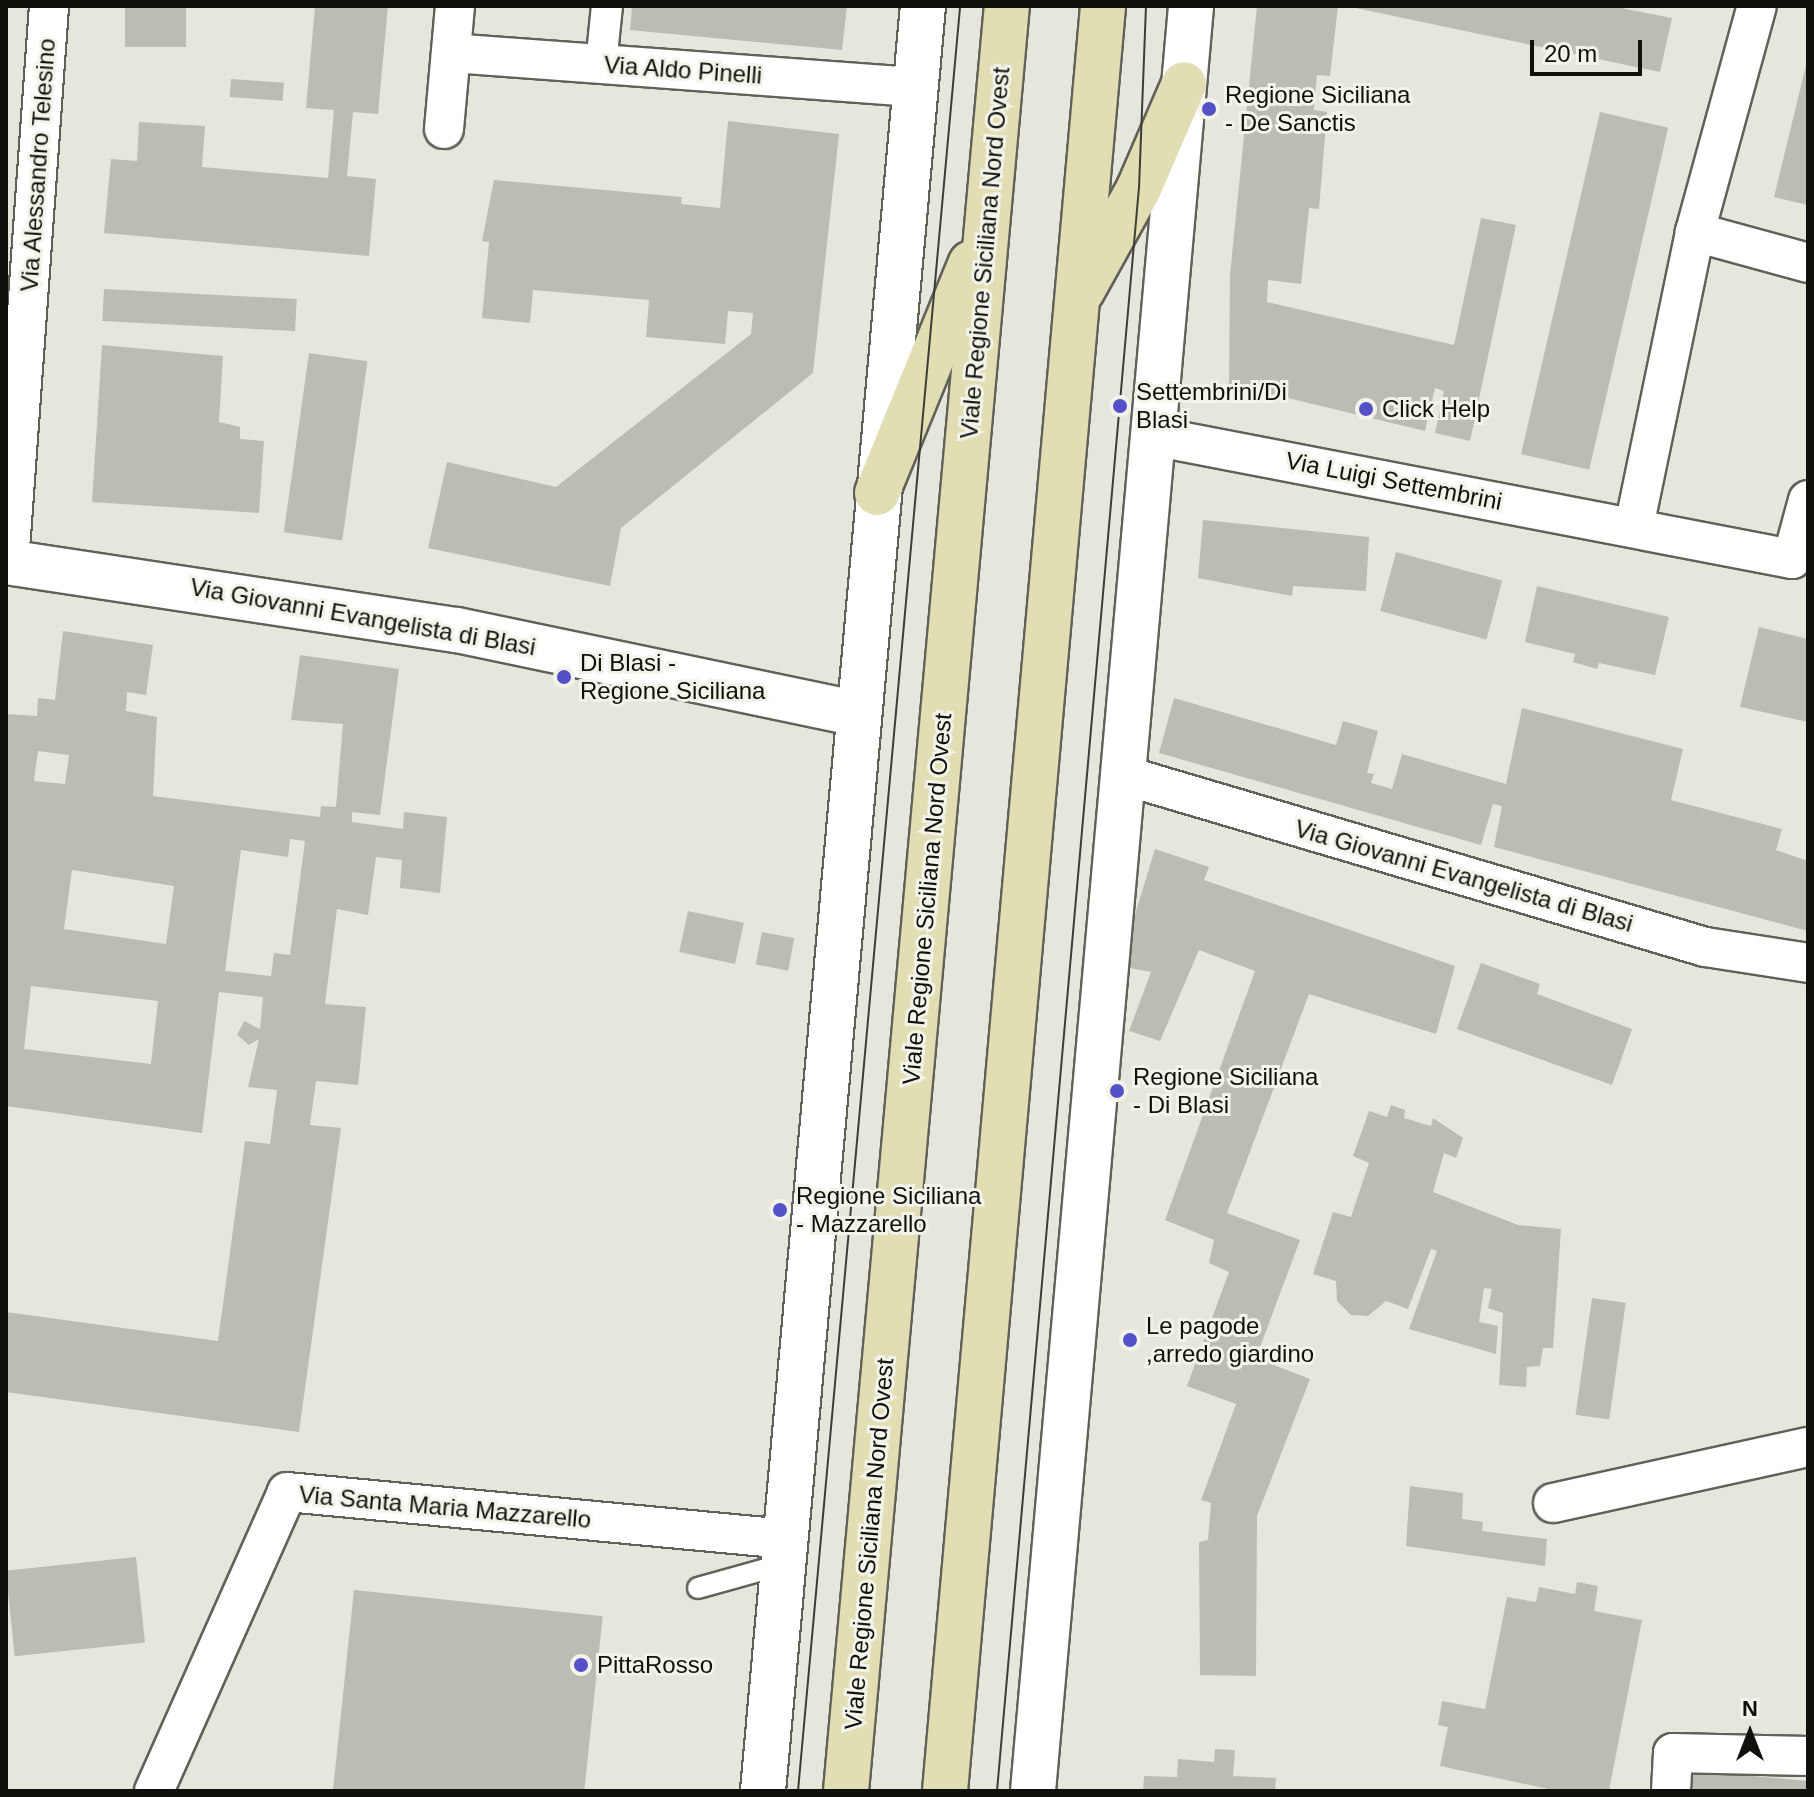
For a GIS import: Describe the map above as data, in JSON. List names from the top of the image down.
{
  "streets": {
    "main road": ["Viale Regione Siciliana Nord Ovest"],
    "street": [
      "Via Aldo Pinelli",
      "Via Alessandro Telesino",
      "Via Luigi Settembrini",
      "Via Giovanni Evangelista di Blasi",
      "Via Santa Maria Mazzarello"
    ]
  },
  "crossings": [
    ["Via Alessandro Telesino", "Via Giovanni Evangelista di Blasi"]
  ],
  "places": [
    "Regione Siciliana - De Sanctis",
    "Settembrini/Di Blasi",
    "Click Help",
    "Di Blasi - Regione Siciliana",
    "Regione Siciliana - Di Blasi",
    "Regione Siciliana - Mazzarello",
    "Le pagode ,arredo giardino",
    "PittaRosso"
  ],
  "scale_bar": "20 m",
  "north": "top"
}
